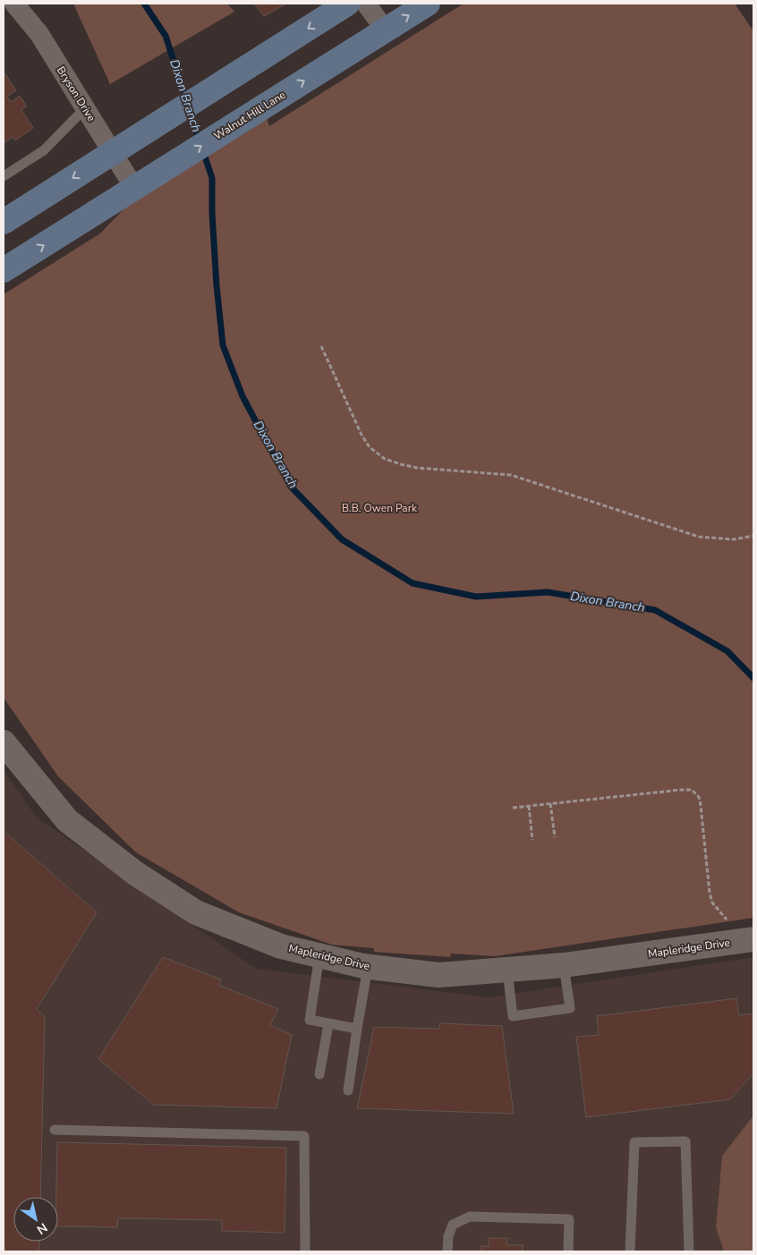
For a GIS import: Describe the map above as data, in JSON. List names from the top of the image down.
{
  "streets": {
    "main road": ["Walnut Hill Lane"],
    "street": ["Bryson Drive", "Mapleridge Drive"]
  },
  "crossings": [
    ["Bryson Drive", "Walnut Hill Lane"]
  ],
  "water": ["Dixon Branch"],
  "parks": ["B.B. Owen Park"],
  "north": "bottom right"
}
